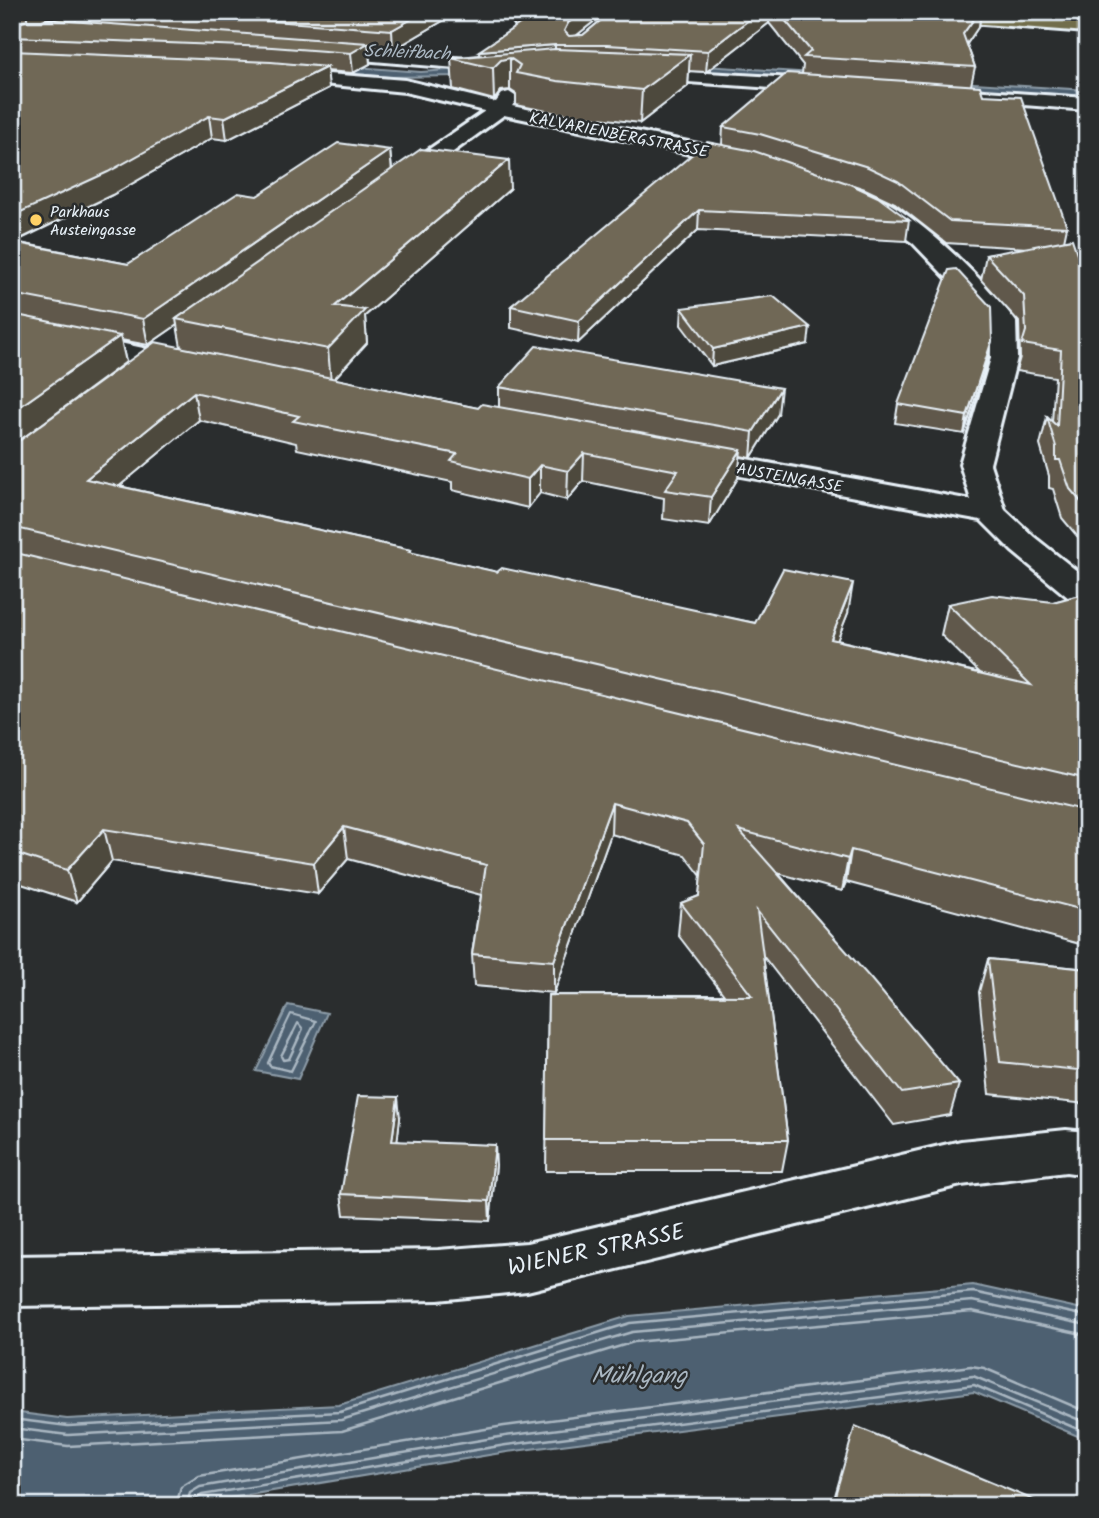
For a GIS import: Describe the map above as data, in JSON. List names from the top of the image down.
{
  "streets": {
    "street": ["KALVARIENBERGSTRASSE", "AUSTEINGASSE", "WIENER STRASSE"]
  },
  "water": ["Schleifbach", "Mühlgang"],
  "places": ["Parkhaus Austeingasse"]
}
